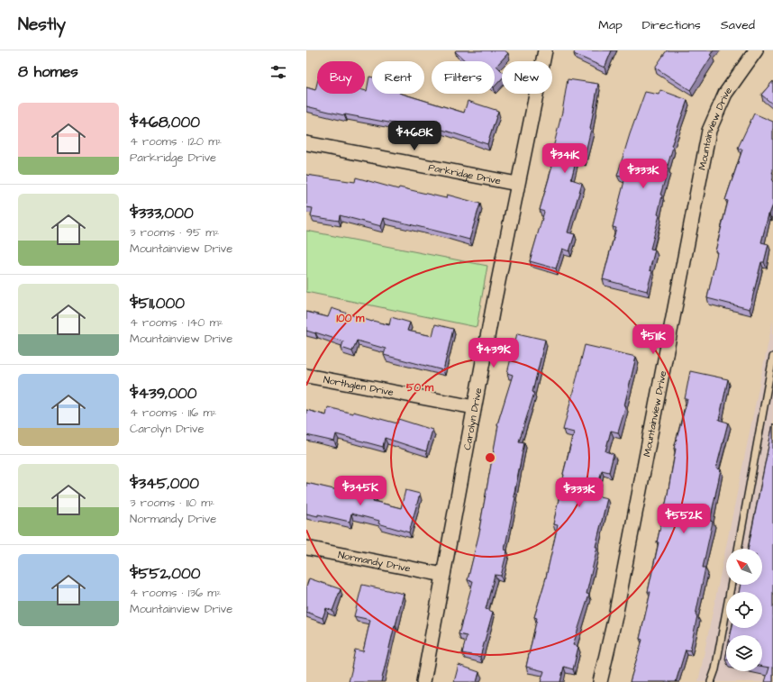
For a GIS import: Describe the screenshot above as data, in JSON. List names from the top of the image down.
{
  "streets": {
    "street": [
      "Mountainview Drive",
      "Parkridge Drive",
      "Northglen Drive",
      "Carolyn Drive",
      "Normandy Drive"
    ]
  },
  "crossings": [
    ["Parkridge Drive", "Carolyn Drive"],
    ["Northglen Drive", "Carolyn Drive"],
    ["Carolyn Drive", "Normandy Drive"]
  ],
  "north": "top left",
  "page": {
    "header": "Nestly",
    "nav": ["Map", "Directions", "Saved"],
    "heading": "8 homes",
    "chip": [
      "Buy",
      "Rent",
      "Filters",
      "New"
    ],
    "list": [
      {
        "name": "$468,000",
        "note": "4 rooms · 120 m² · Parkridge Drive"
      },
      {
        "name": "$333,000",
        "note": "3 rooms · 95 m² · Mountainview Drive"
      },
      {
        "name": "$511,000",
        "note": "4 rooms · 140 m² · Mountainview Drive"
      },
      {
        "name": "$439,000",
        "note": "4 rooms · 116 m² · Carolyn Drive"
      },
      {
        "name": "$345,000",
        "note": "3 rooms · 110 m² · Normandy Drive"
      },
      {
        "name": "$552,000",
        "note": "4 rooms · 136 m² · Mountainview Drive"
      }
    ],
    "price": [
      "$468K",
      "$341K",
      "$333K",
      "$511K",
      "$439K",
      "$345K",
      "$333K",
      "$552K"
    ]
  },
  "rings": ["100 m", "50 m"]
}
